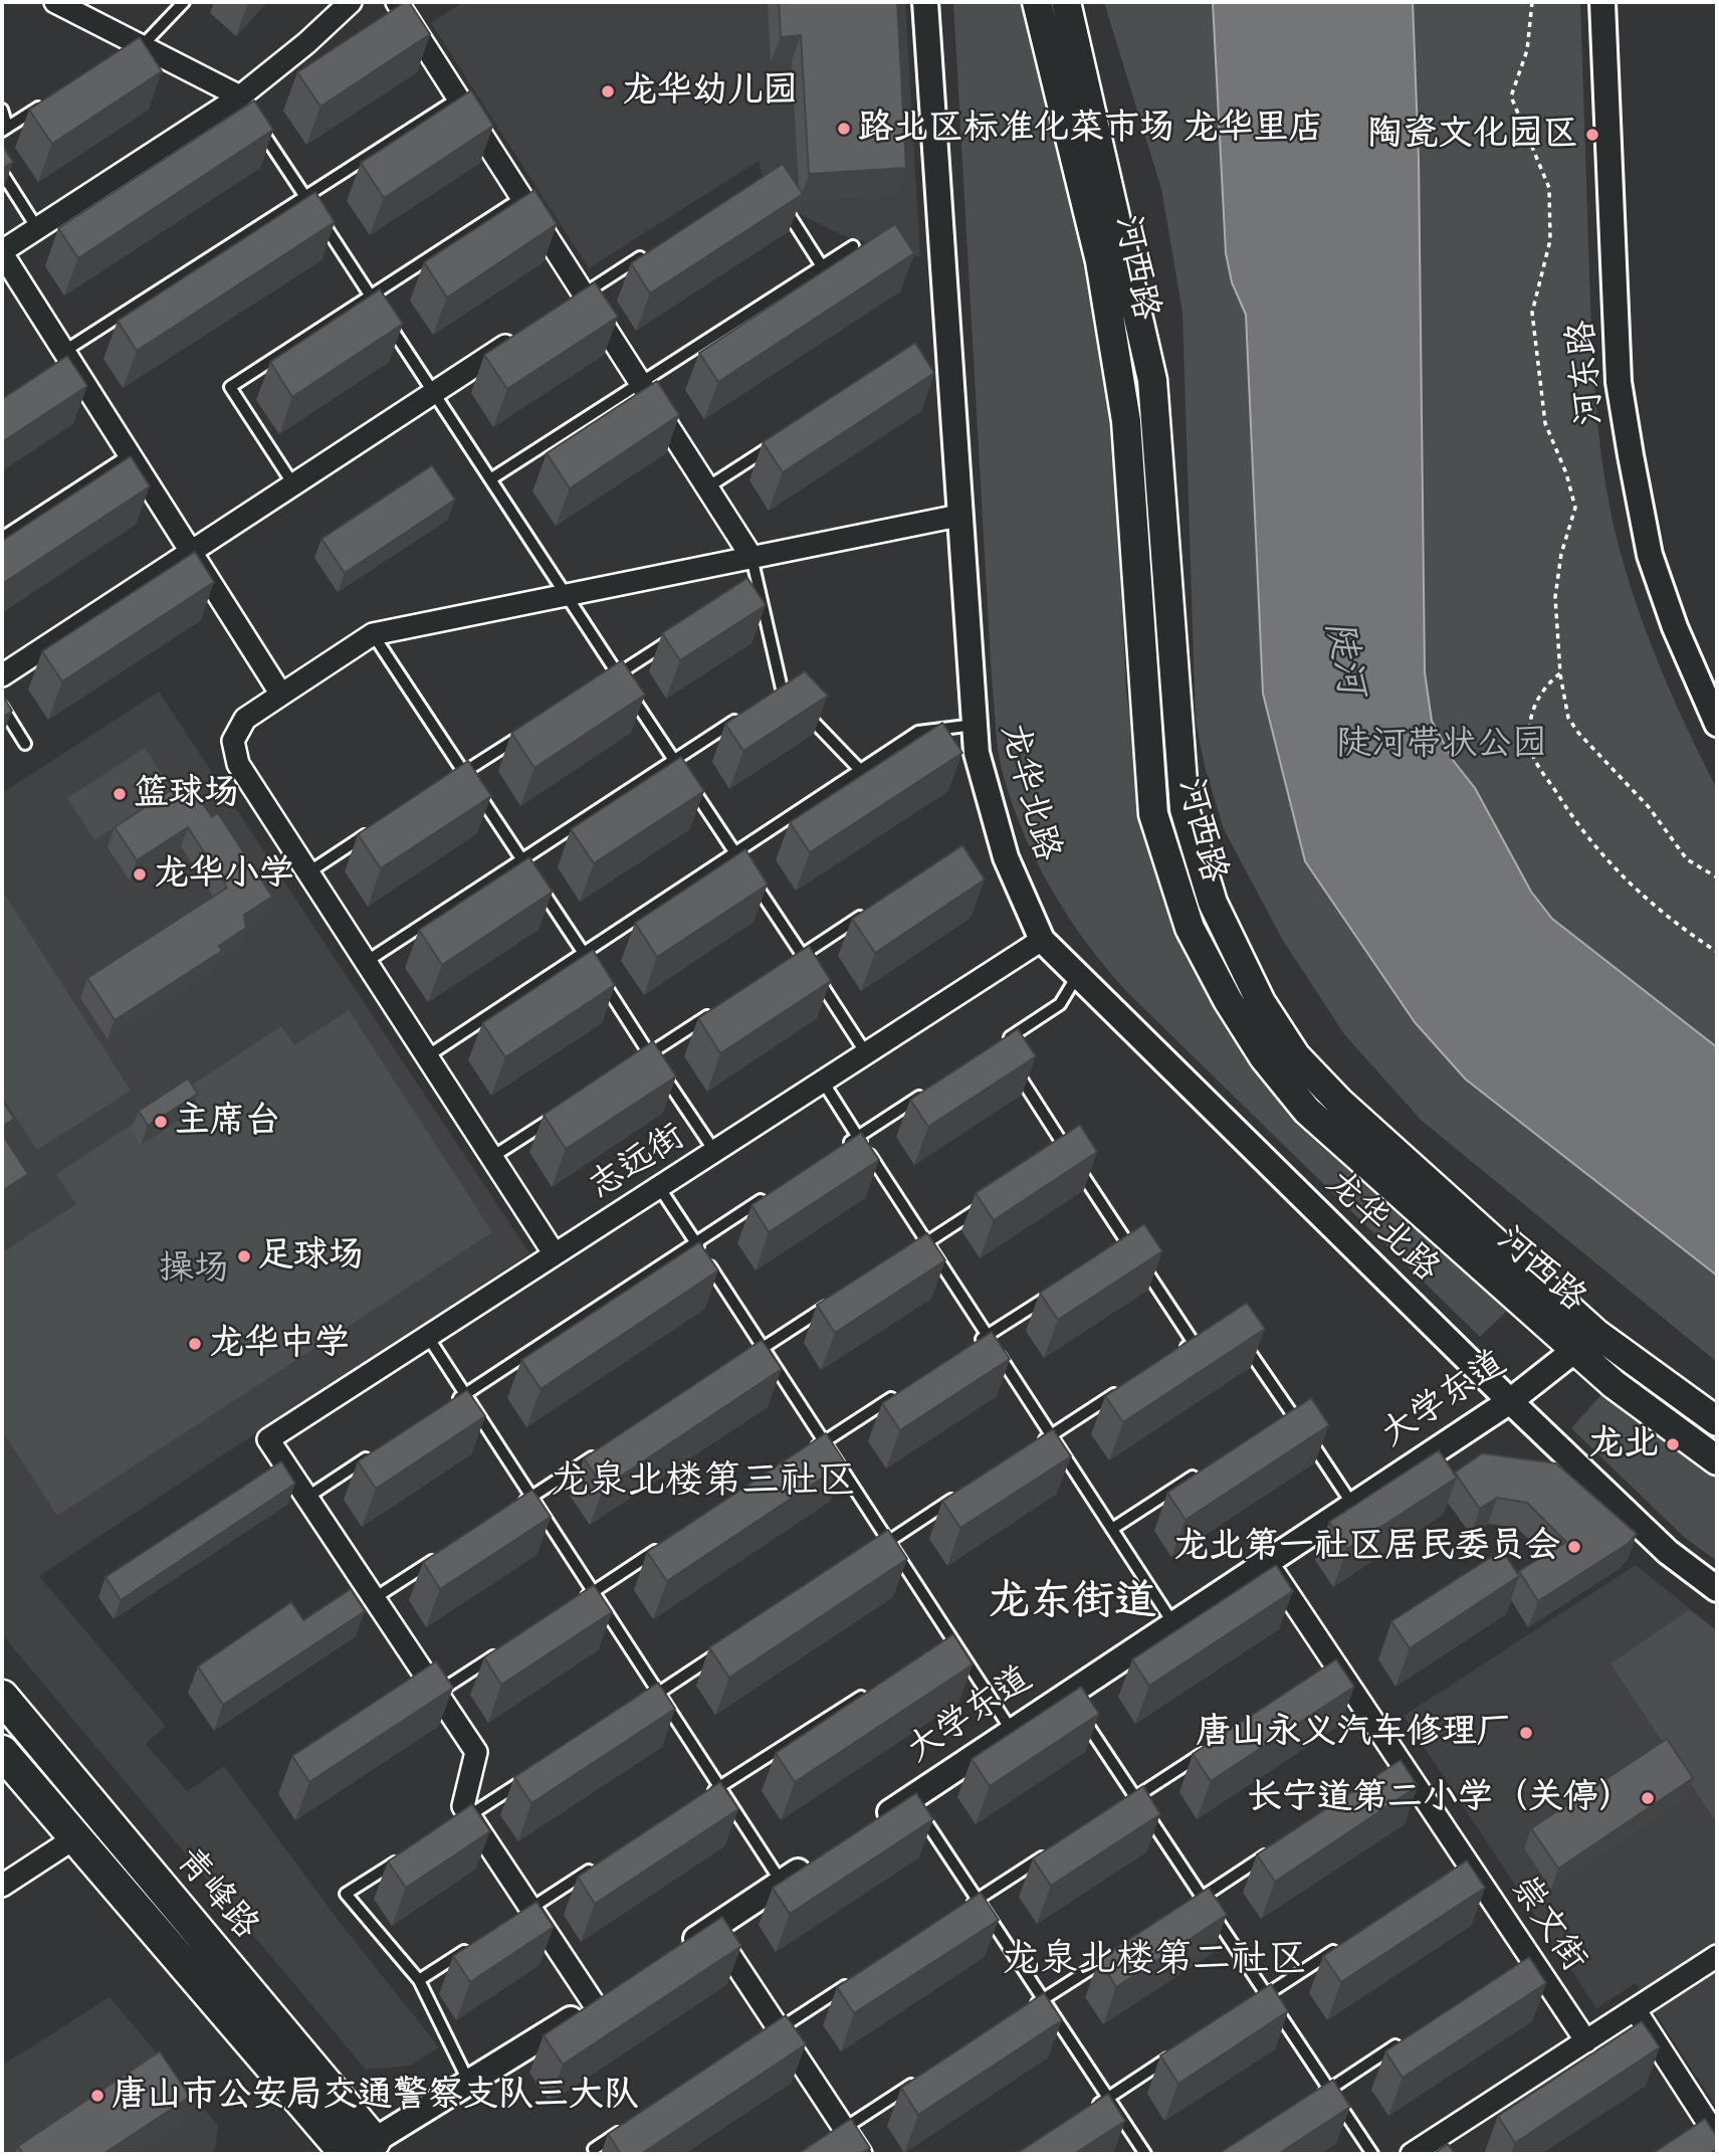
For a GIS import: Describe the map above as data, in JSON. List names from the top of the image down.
{
  "streets": {
    "main road": ["河西路", "青峰路"],
    "street": [
      "河东路",
      "龙华北路",
      "志远街",
      "大学东道",
      "崇文街"
    ]
  },
  "crossings": [
    ["河西路", "大学东道"],
    ["龙华北路", "志远街"],
    ["龙华北路", "大学东道"],
    ["大学东道", "崇文街"]
  ],
  "districts": ["龙泉北楼第三社区", "龙东街道", "龙泉北楼第二社区"],
  "water": ["陡河"],
  "parks": ["陡河带状公园", "操场"],
  "places": [
    "龙华幼儿园",
    "路北区标准化菜市场 龙华里店",
    "陶瓷文化园区",
    "篮球场",
    "龙华小学",
    "主席台",
    "足球场",
    "龙华中学",
    "龙北",
    "龙北第一社区居民委员会",
    "唐山永义汽车修理厂",
    "长宁道第二小学（关停）",
    "唐山市公安局交通警察支队三大队"
  ]
}
